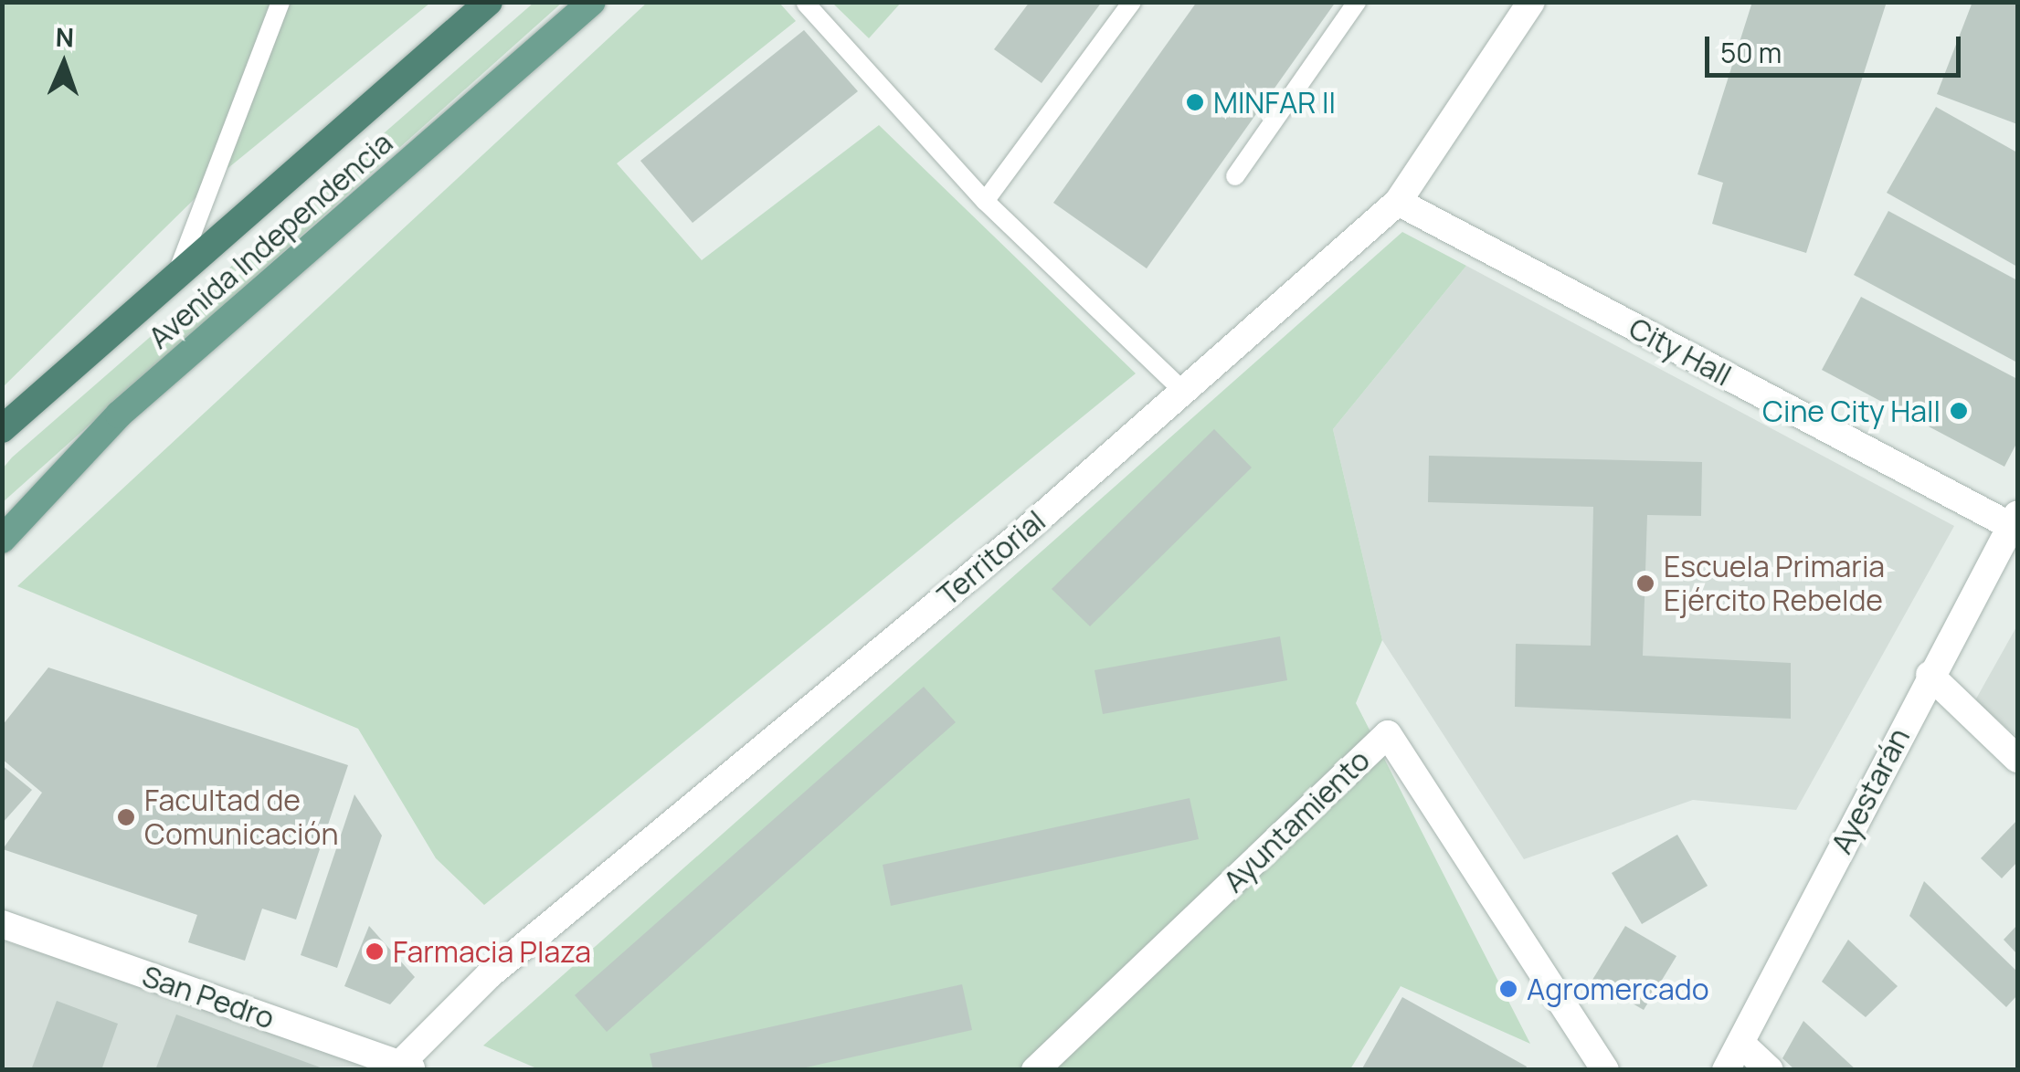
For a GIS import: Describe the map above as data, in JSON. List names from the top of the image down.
{
  "streets": {
    "highway": ["Avenida Independencia"],
    "street": [
      "City Hall",
      "Territorial",
      "Ayestarán",
      "Ayuntamiento",
      "San Pedro"
    ]
  },
  "crossings": [
    ["City Hall", "Territorial"],
    ["City Hall", "Ayestarán"],
    ["Territorial", "San Pedro"]
  ],
  "places": [
    "MINFAR II",
    "Cine City Hall",
    "Escuela Primaria Ejército Rebelde",
    "Facultad de Comunicación",
    "Farmacia Plaza",
    "Agromercado"
  ],
  "scale_bar": "50 m",
  "north": "top"
}
